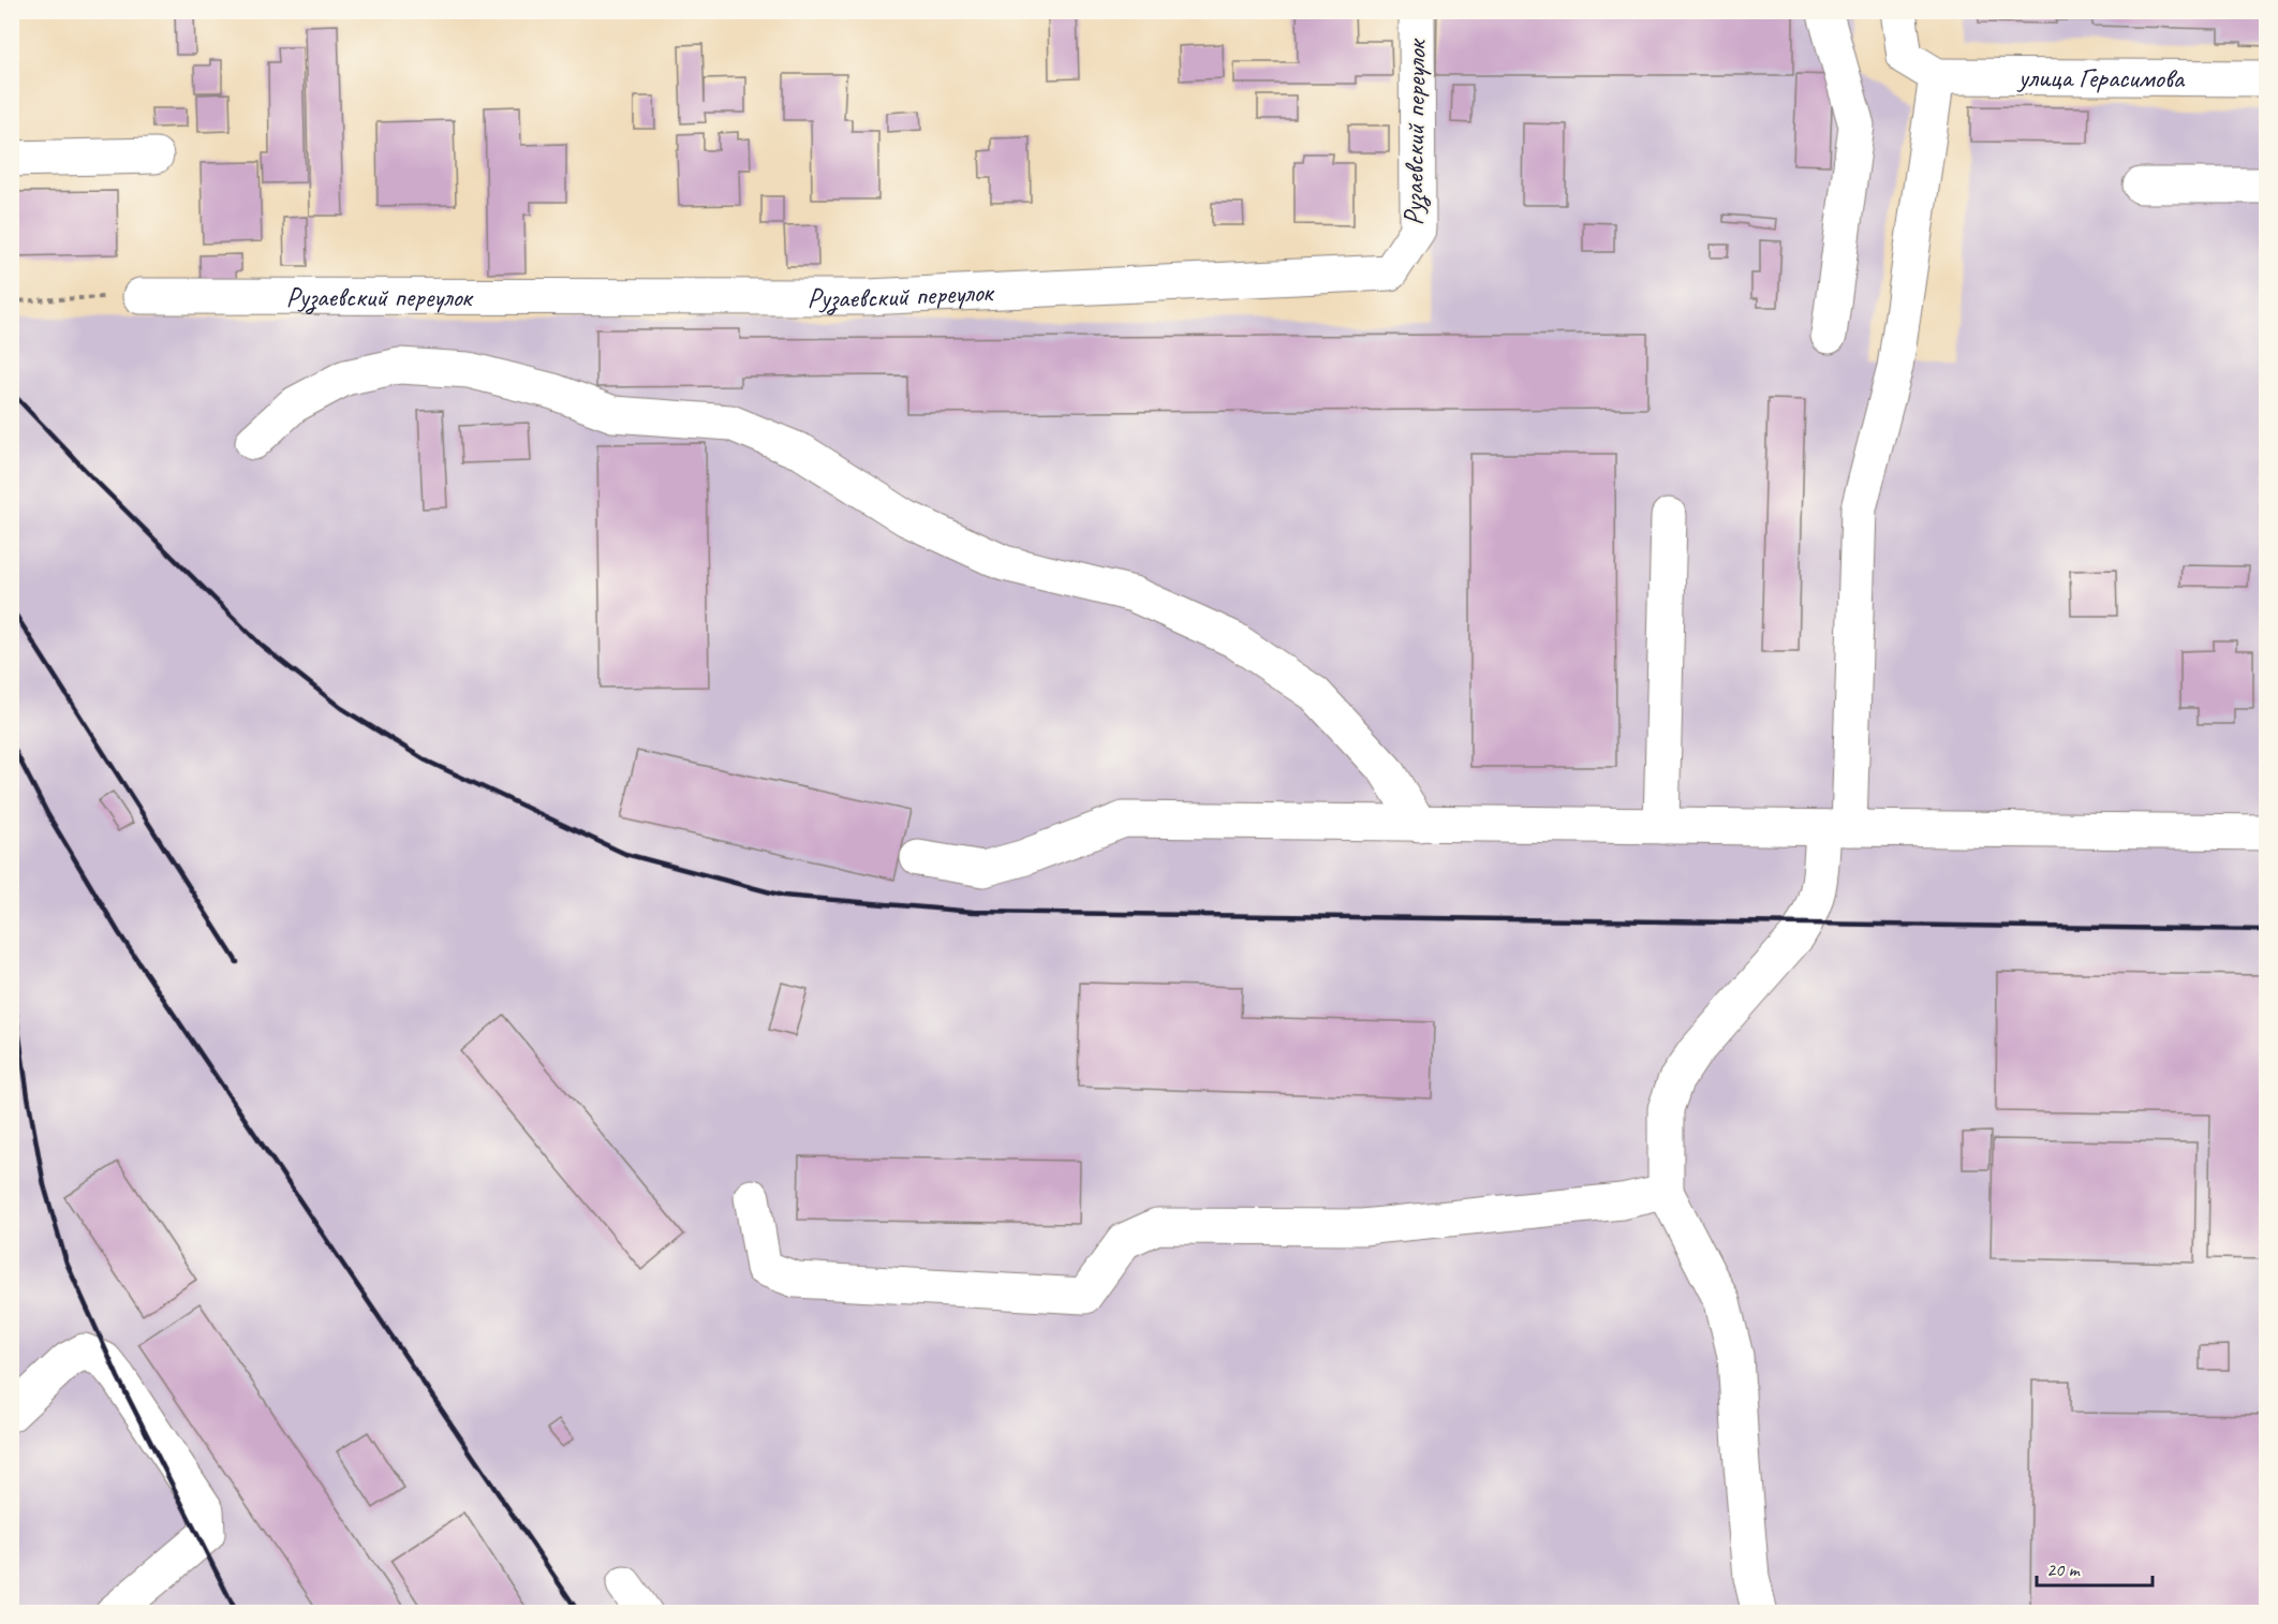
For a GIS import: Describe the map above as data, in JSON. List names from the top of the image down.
{
  "streets": {
    "street": ["улица Герасимова", "Рузаевский переулок"]
  },
  "scale_bar": "20 m"
}
